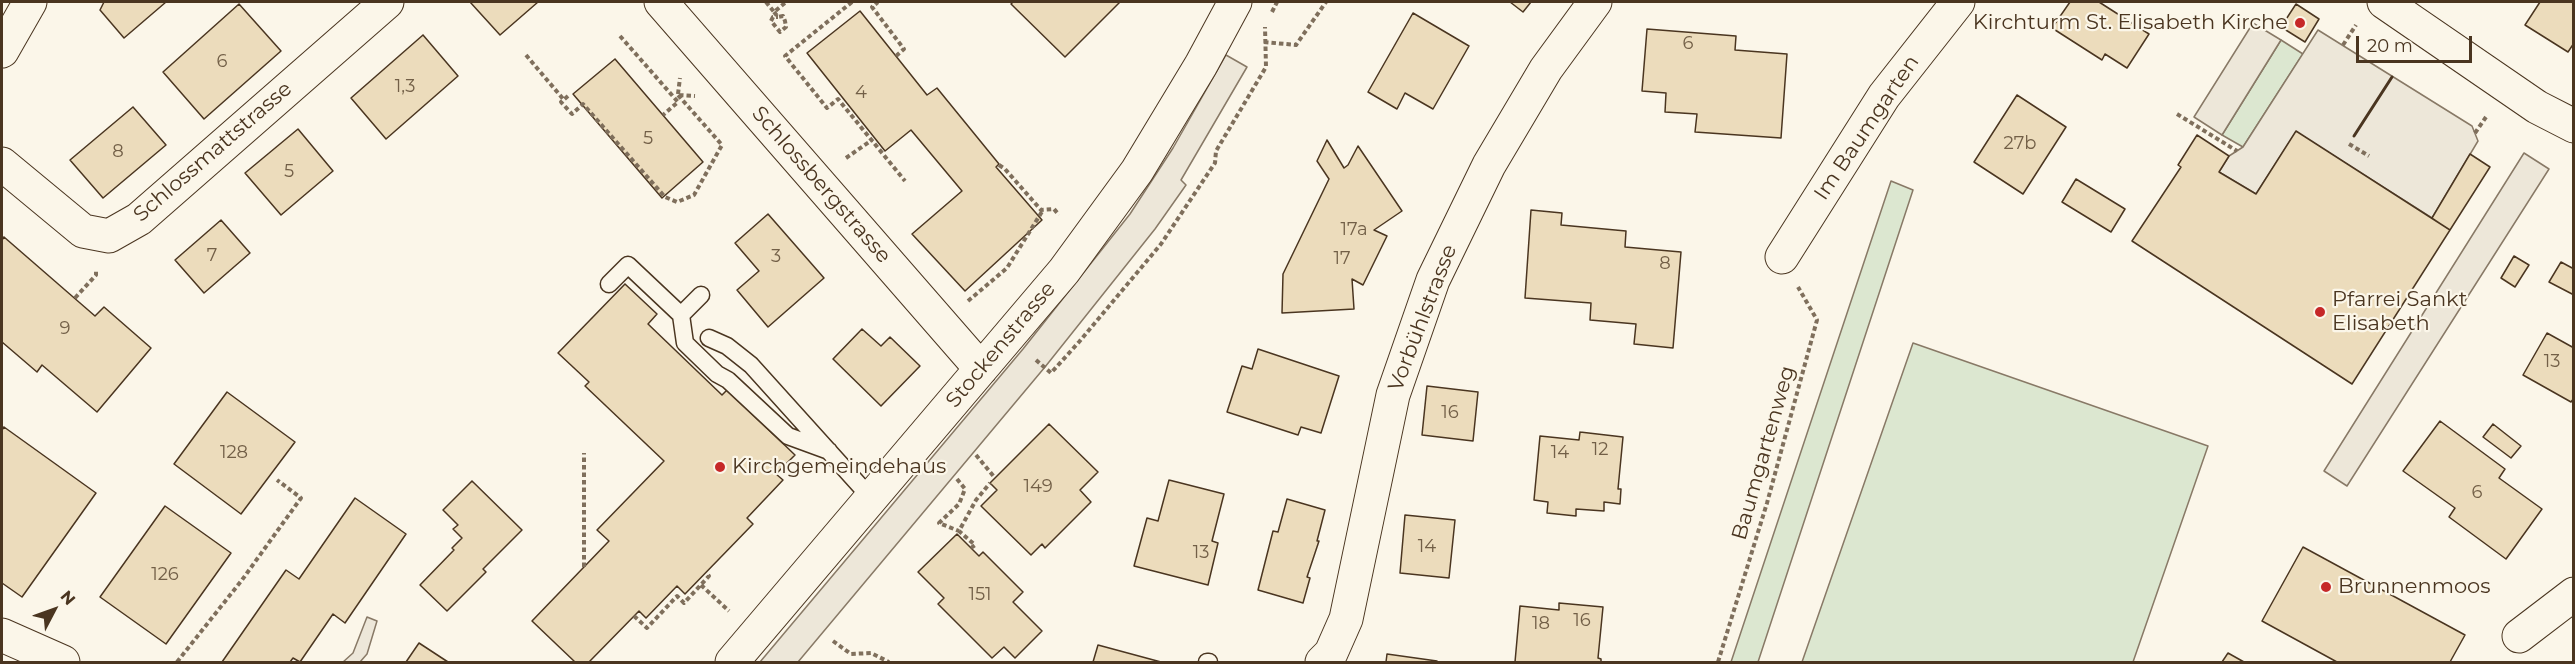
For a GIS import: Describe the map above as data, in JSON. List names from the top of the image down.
{
  "streets": {
    "street": [
      "Im Baumgarten",
      "Schlossmattstrasse",
      "Schlossbergstrasse",
      "Vorbühlstrasse",
      "Stockenstrasse"
    ],
    "path": ["Baumgartenweg"]
  },
  "crossings": [
    ["Im Baumgarten", "Baumgartenweg"],
    ["Schlossbergstrasse", "Stockenstrasse"]
  ],
  "places": [
    "Kirchturm St. Elisabeth Kirche",
    "Pfarrei Sankt Elisabeth",
    "Kirchgemeindehaus",
    "Brunnenmoos"
  ],
  "house_numbers": [
    "6",
    "6",
    "1,3",
    "4",
    "5",
    "27b",
    "8",
    "5",
    "17a",
    "7",
    "3",
    "17",
    "8",
    "9",
    "13",
    "16",
    "12",
    "128",
    "14",
    "149",
    "6",
    "14",
    "13",
    "126",
    "151",
    "16",
    "18"
  ],
  "scale_bar": "20 m",
  "north": "top right"
}
